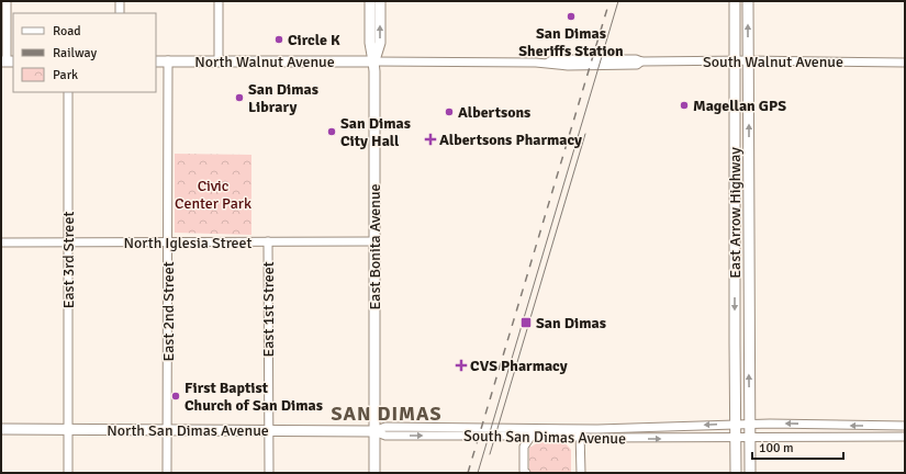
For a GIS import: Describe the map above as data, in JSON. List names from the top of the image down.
{
  "streets": {
    "main road": [
      "North Walnut Avenue",
      "East Arrow Highway",
      "East Bonita Avenue",
      "North San Dimas Avenue"
    ],
    "street": [
      "South Walnut Avenue",
      "North Iglesia Street",
      "East 3rd Street",
      "East 1st Street",
      "East 2nd Street",
      "South San Dimas Avenue"
    ]
  },
  "crossings": [
    ["North Walnut Avenue", "South Walnut Avenue"],
    ["North Walnut Avenue", "East Bonita Avenue"],
    ["North Walnut Avenue", "East 2nd Street"],
    ["South Walnut Avenue", "East Arrow Highway"],
    ["South Walnut Avenue", "East Bonita Avenue"],
    ["East Arrow Highway", "South San Dimas Avenue"],
    ["North Iglesia Street", "East Bonita Avenue"],
    ["North Iglesia Street", "East 3rd Street"],
    ["North Iglesia Street", "East 1st Street"],
    ["North Iglesia Street", "East 2nd Street"],
    ["East Bonita Avenue", "North San Dimas Avenue"],
    ["East Bonita Avenue", "South San Dimas Avenue"],
    ["East 3rd Street", "North San Dimas Avenue"],
    ["East 1st Street", "North San Dimas Avenue"],
    ["East 2nd Street", "North San Dimas Avenue"],
    ["North San Dimas Avenue", "South San Dimas Avenue"]
  ],
  "districts": ["SAN DIMAS"],
  "parks": ["Civic Center Park"],
  "places": {
    "other": [
      "San Dimas Sheriffs Station",
      "Circle K",
      "San Dimas Library",
      "Magellan GPS",
      "Albertsons",
      "San Dimas City Hall",
      "First Baptist Church of San Dimas"
    ],
    "health": ["Albertsons Pharmacy", "CVS Pharmacy"],
    "transit": ["San Dimas"]
  },
  "legend": ["Road", "Railway", "Park"],
  "scale_bar": "100 m"
}
